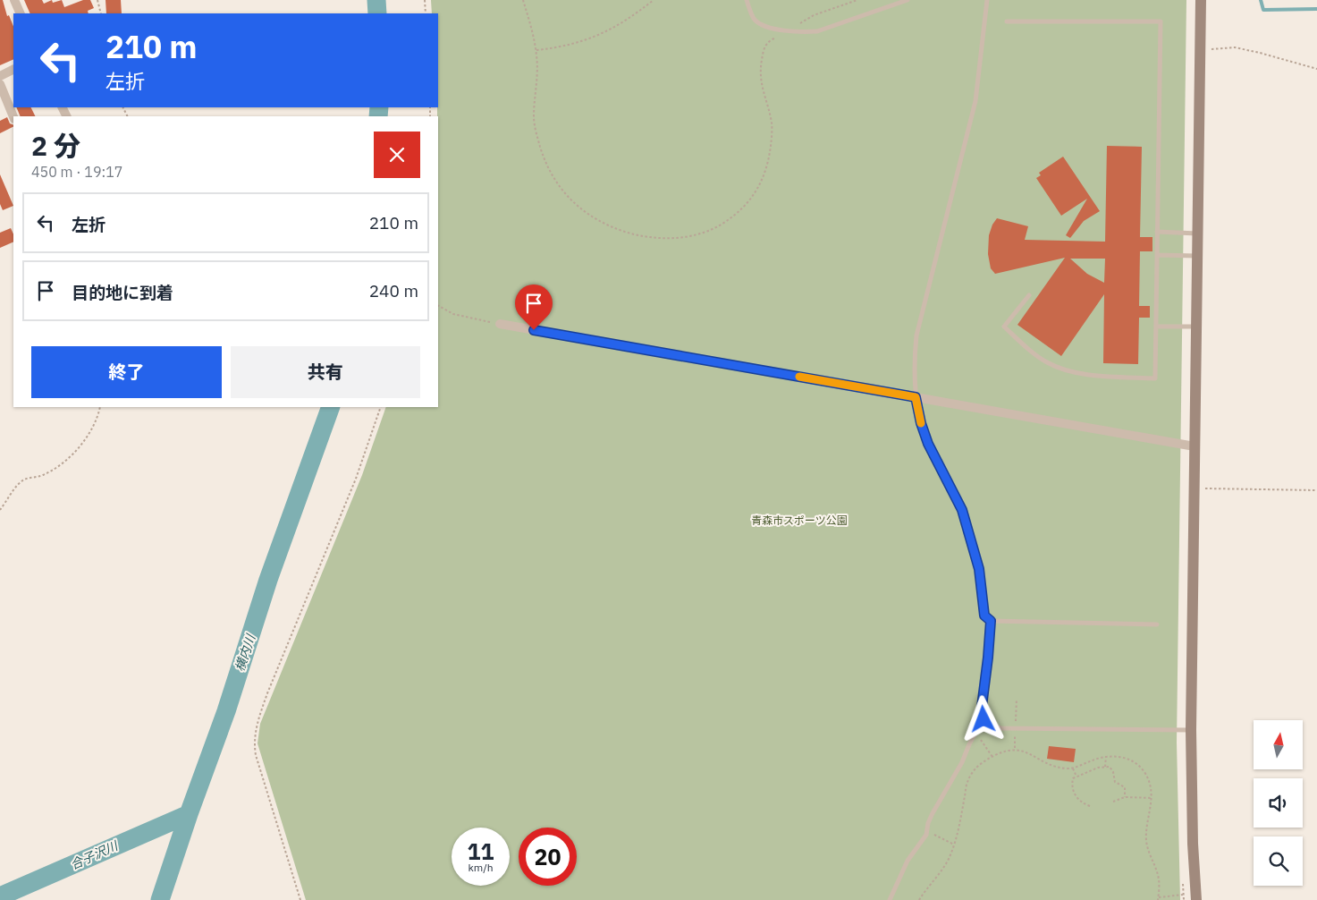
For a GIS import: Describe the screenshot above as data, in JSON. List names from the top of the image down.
{
  "water": ["横内川", "合子沢川"],
  "parks": ["青森市スポーツ公園"],
  "north": "top",
  "page": {
    "turn": ["210 m", "左折"],
    "heading": ["2 分", "450 m · 19:17"],
    "list": [
      {
        "name": "左折",
        "value": "210 m"
      },
      {
        "name": "目的地に到着",
        "value": "240 m"
      }
    ],
    "buttons": ["終了", "共有"],
    "speed": "11 km/h",
    "limit": "20"
  }
}
